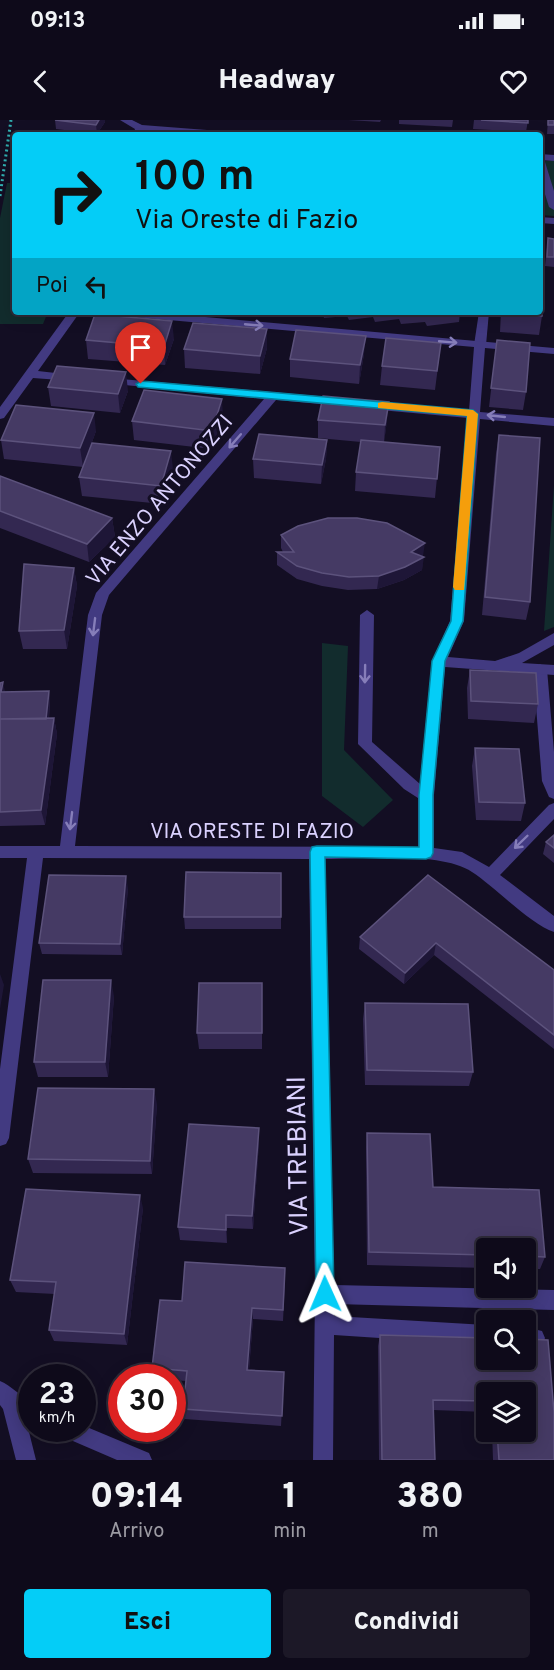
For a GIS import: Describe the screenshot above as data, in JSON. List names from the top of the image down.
{
  "streets": {
    "street": ["VIA ENZO ANTONOZZI", "VIA ORESTE DI FAZIO", "VIA TREBIANI"]
  },
  "crossings": [
    ["VIA ENZO ANTONOZZI", "VIA ORESTE DI FAZIO"],
    ["VIA ORESTE DI FAZIO", "VIA TREBIANI"]
  ],
  "one_way": ["VIA ENZO ANTONOZZI"],
  "page": {
    "status": "09:13",
    "header": "Headway",
    "turn": ["100 m", "Via Oreste di Fazio"],
    "then": "Poi",
    "speed": "23 km/h",
    "limit": "30",
    "eta": [
      "09:14",
      "Arrivo",
      "1",
      "min",
      "380",
      "m"
    ],
    "buttons": ["Esci", "Condividi"]
  }
}
